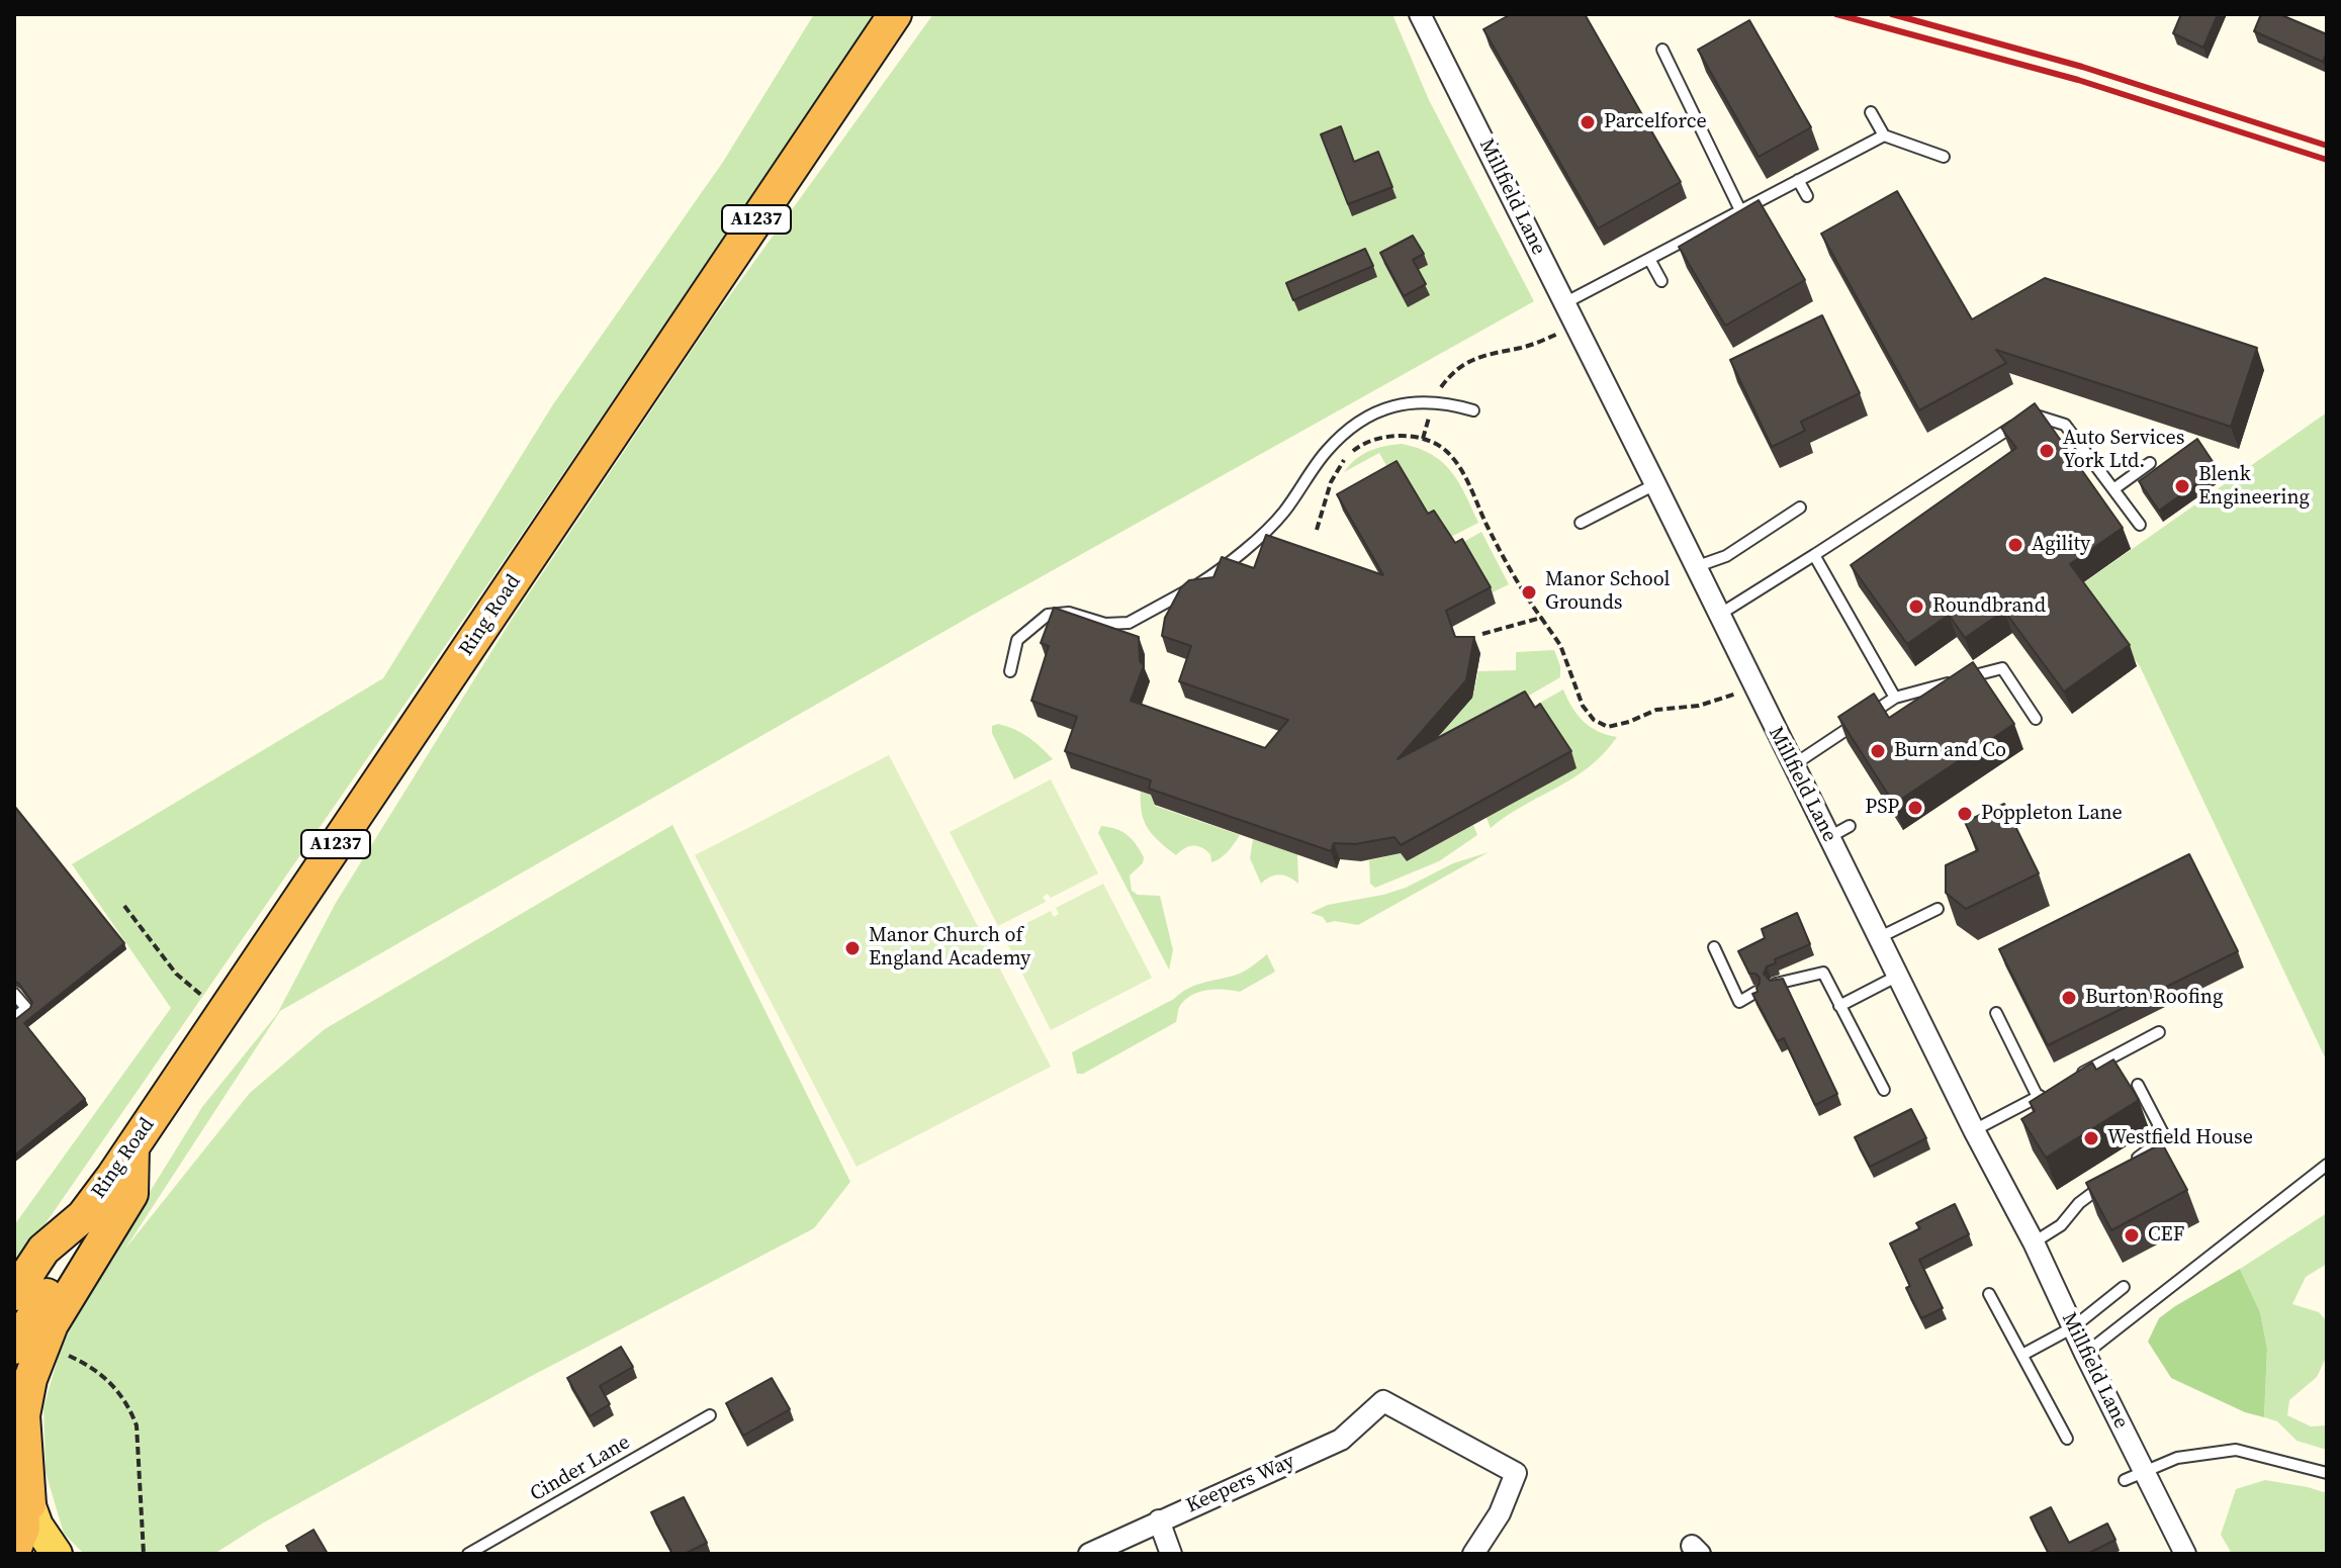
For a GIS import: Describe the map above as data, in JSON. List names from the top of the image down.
{
  "streets": {
    "highway": ["A1237", "Ring Road"],
    "street": ["Millfield Lane", "Keepers Way"],
    "lane": ["Cinder Lane"]
  },
  "places": [
    "Parcelforce",
    "Auto Services York Ltd.",
    "Blenk Engineering",
    "Agility",
    "Manor School Grounds",
    "Roundbrand",
    "Burn and Co",
    "PSP",
    "Poppleton Lane",
    "Manor Church of England Academy",
    "Burton Roofing",
    "Westfield House",
    "CEF"
  ]
}
